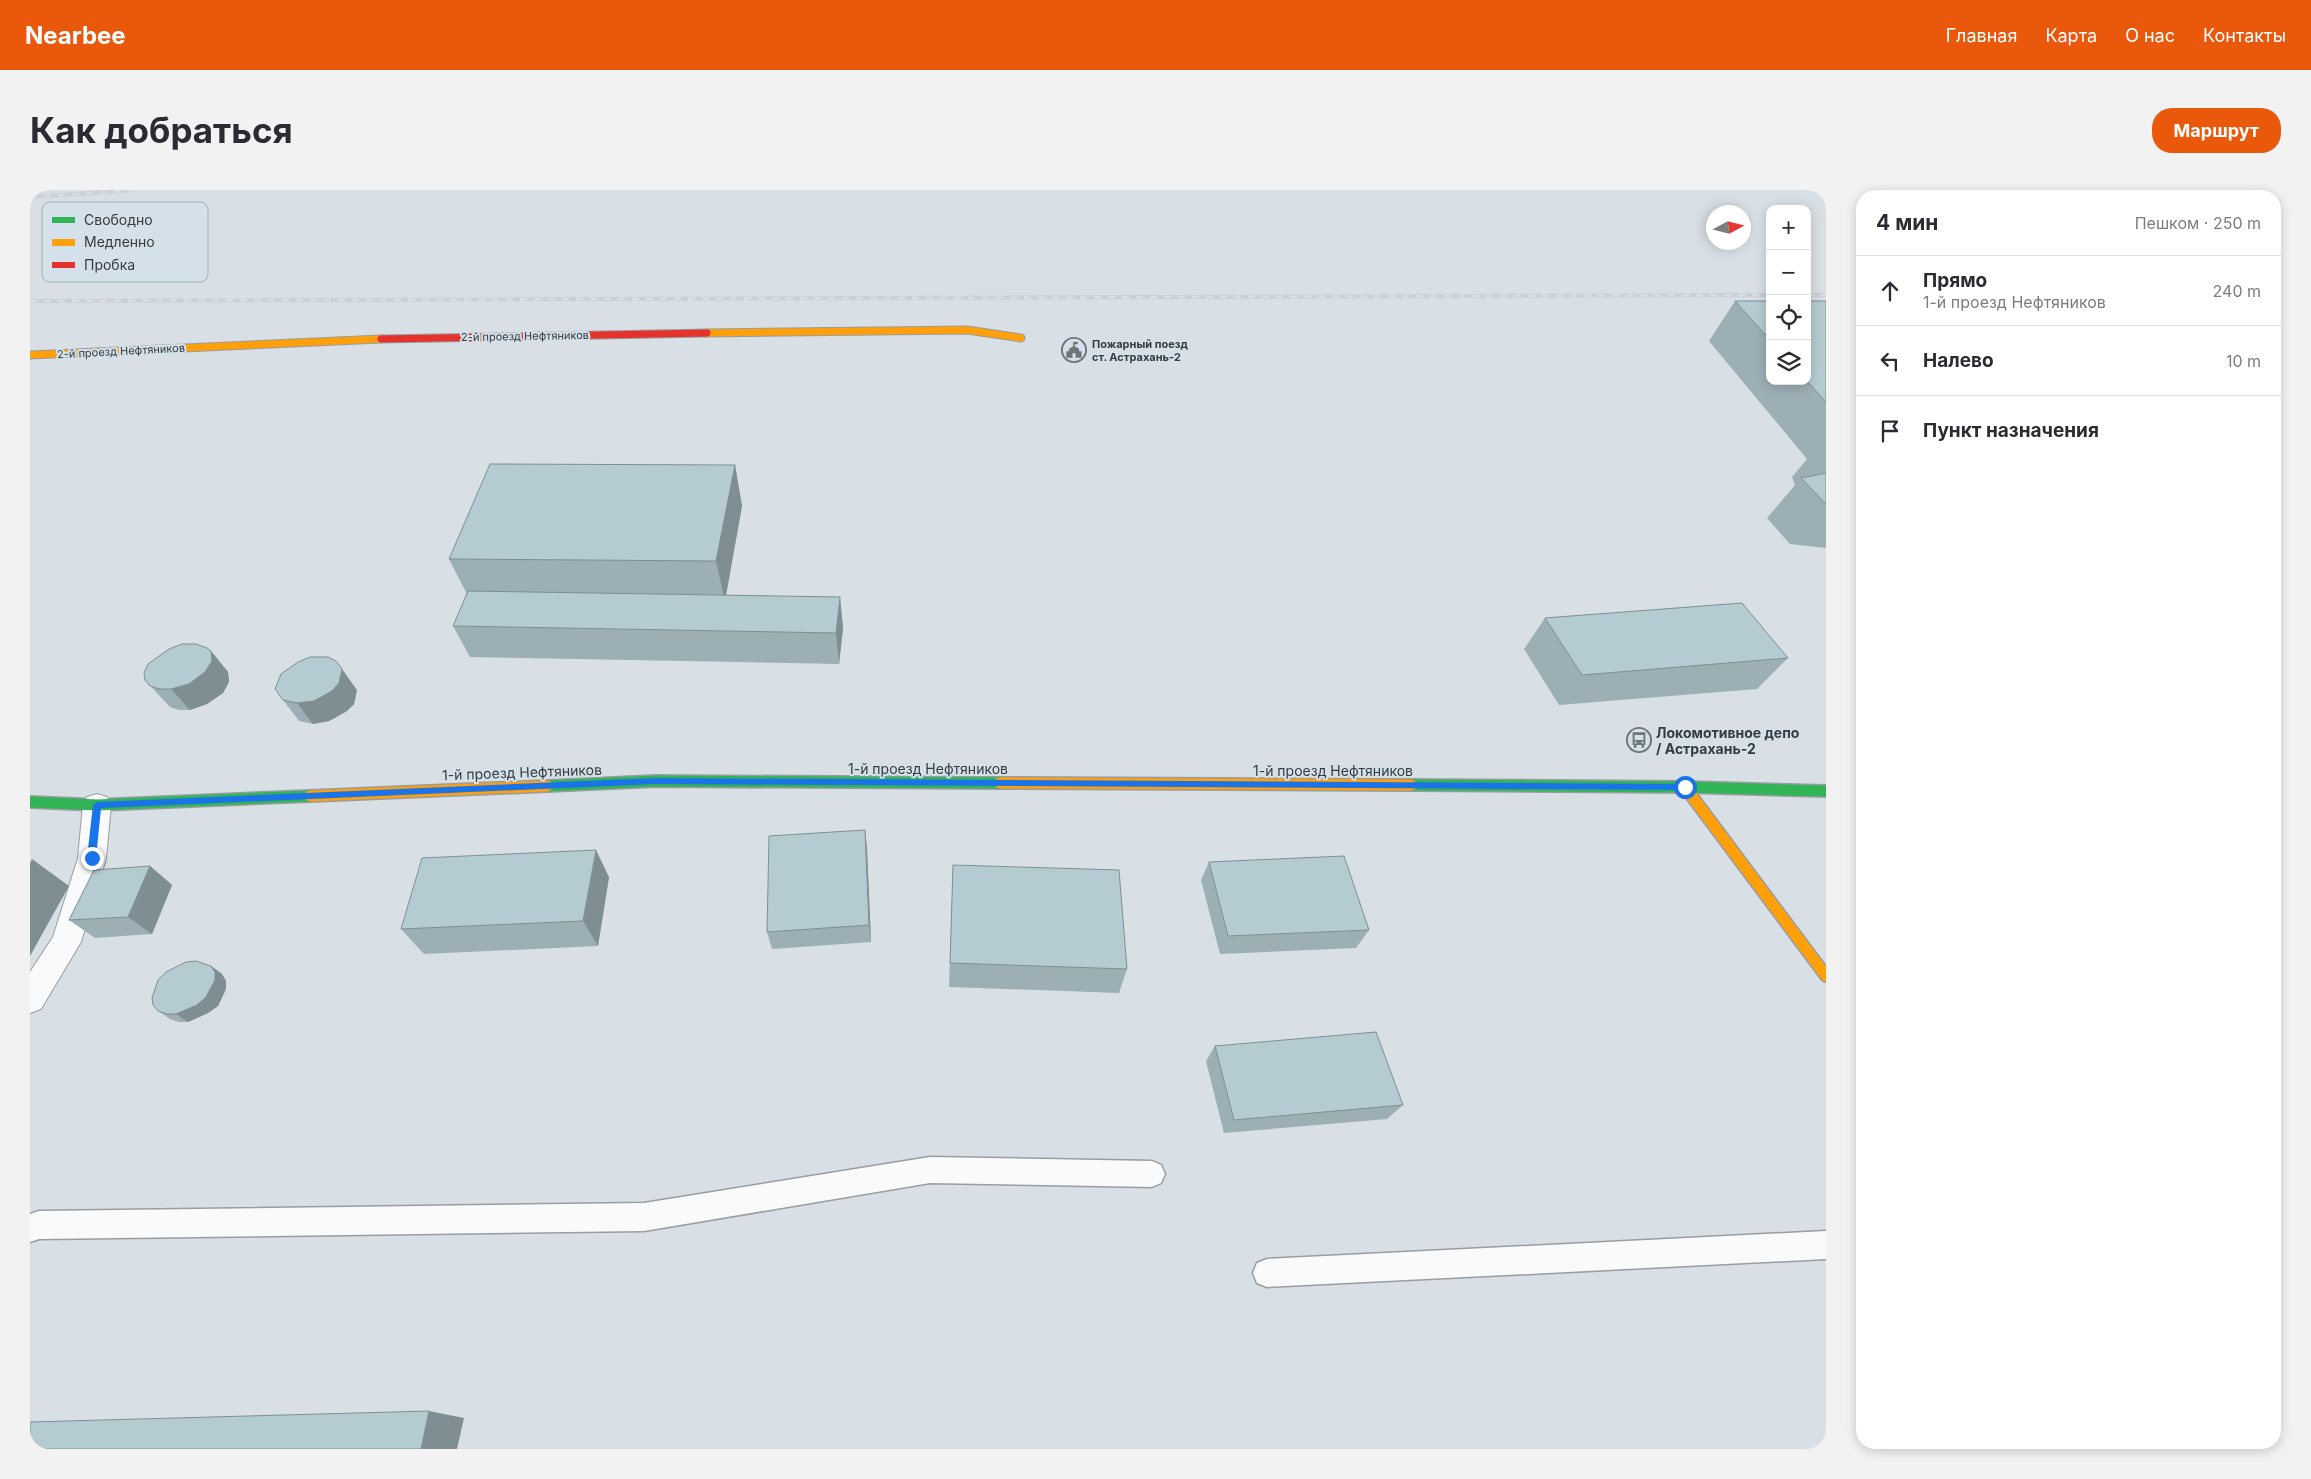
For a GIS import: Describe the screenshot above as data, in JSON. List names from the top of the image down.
{
  "streets": {
    "street": ["2-й проезд Нефтяников", "1-й проезд Нефтяников"]
  },
  "places": {
    "public building": ["Пожарный поезд ст. Астрахань-2"],
    "bus stop": ["Локомотивное депо / Астрахань-2"]
  },
  "legend": ["Свободно", "Медленно", "Пробка"],
  "north": "right",
  "page": {
    "header": "Nearbee",
    "nav": [
      "Главная",
      "Карта",
      "О нас",
      "Контакты"
    ],
    "buttons": "Маршрут",
    "title": "Как добраться",
    "heading": ["4 мин", "Пешком · 250 m"],
    "map_buttons": ["+", "−"],
    "list": [
      ["Прямо", "1-й проезд Нефтяников", "240 m"],
      ["Налево", "10 m"],
      "Пункт назначения"
    ]
  }
}
